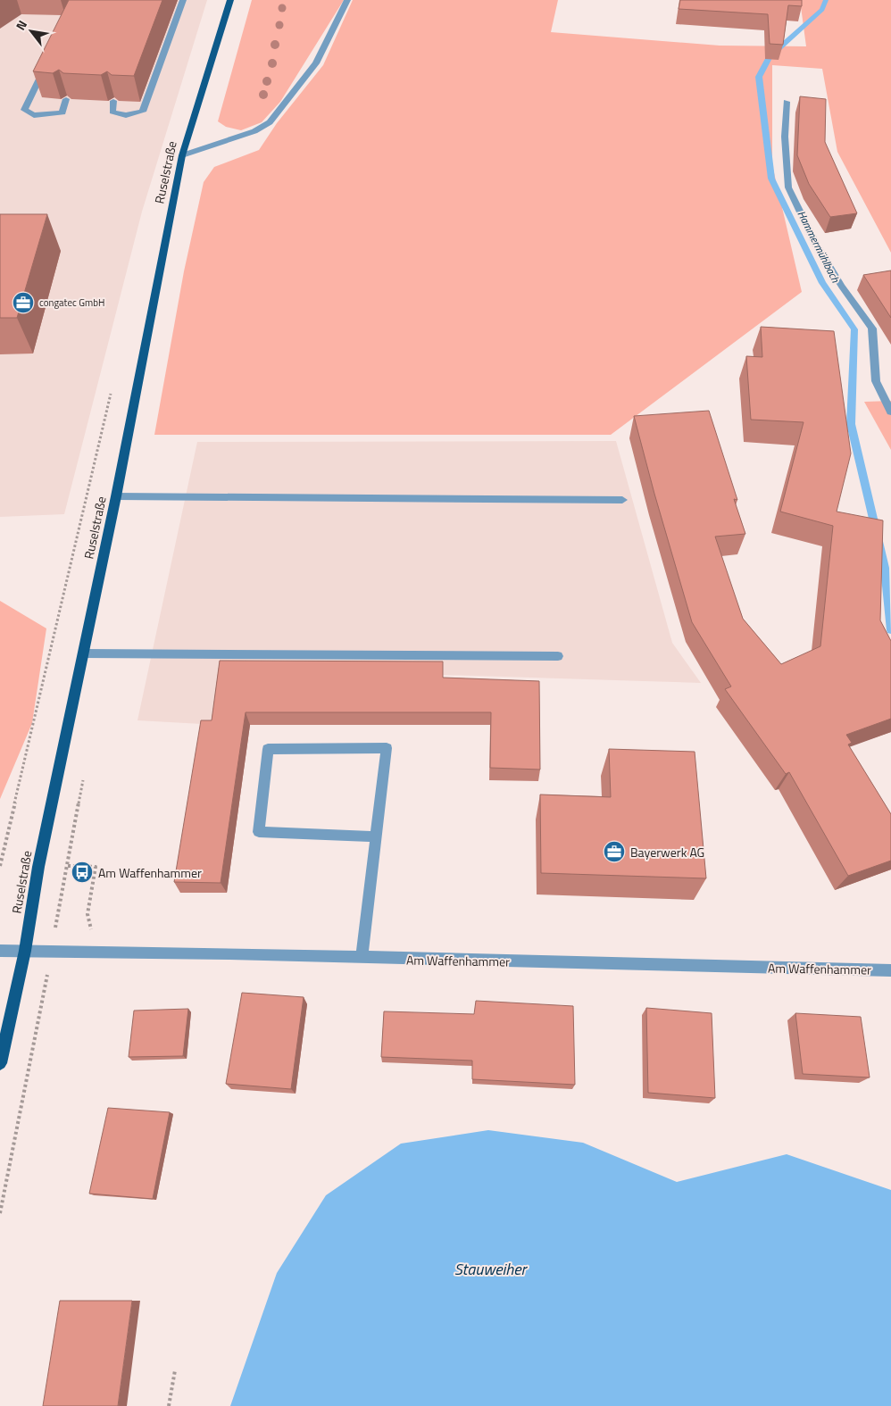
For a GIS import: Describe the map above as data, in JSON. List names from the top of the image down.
{
  "streets": {
    "main road": ["Ruselstraße"],
    "street": ["Am Waffenhammer"]
  },
  "crossings": [
    ["Ruselstraße", "Am Waffenhammer"]
  ],
  "water": ["Hammermühlbach", "Stauweiher"],
  "places": {
    "office": ["congatec GmbH", "Bayerwerk AG"],
    "bus stop": ["Am Waffenhammer"]
  },
  "north": "top left"
}
